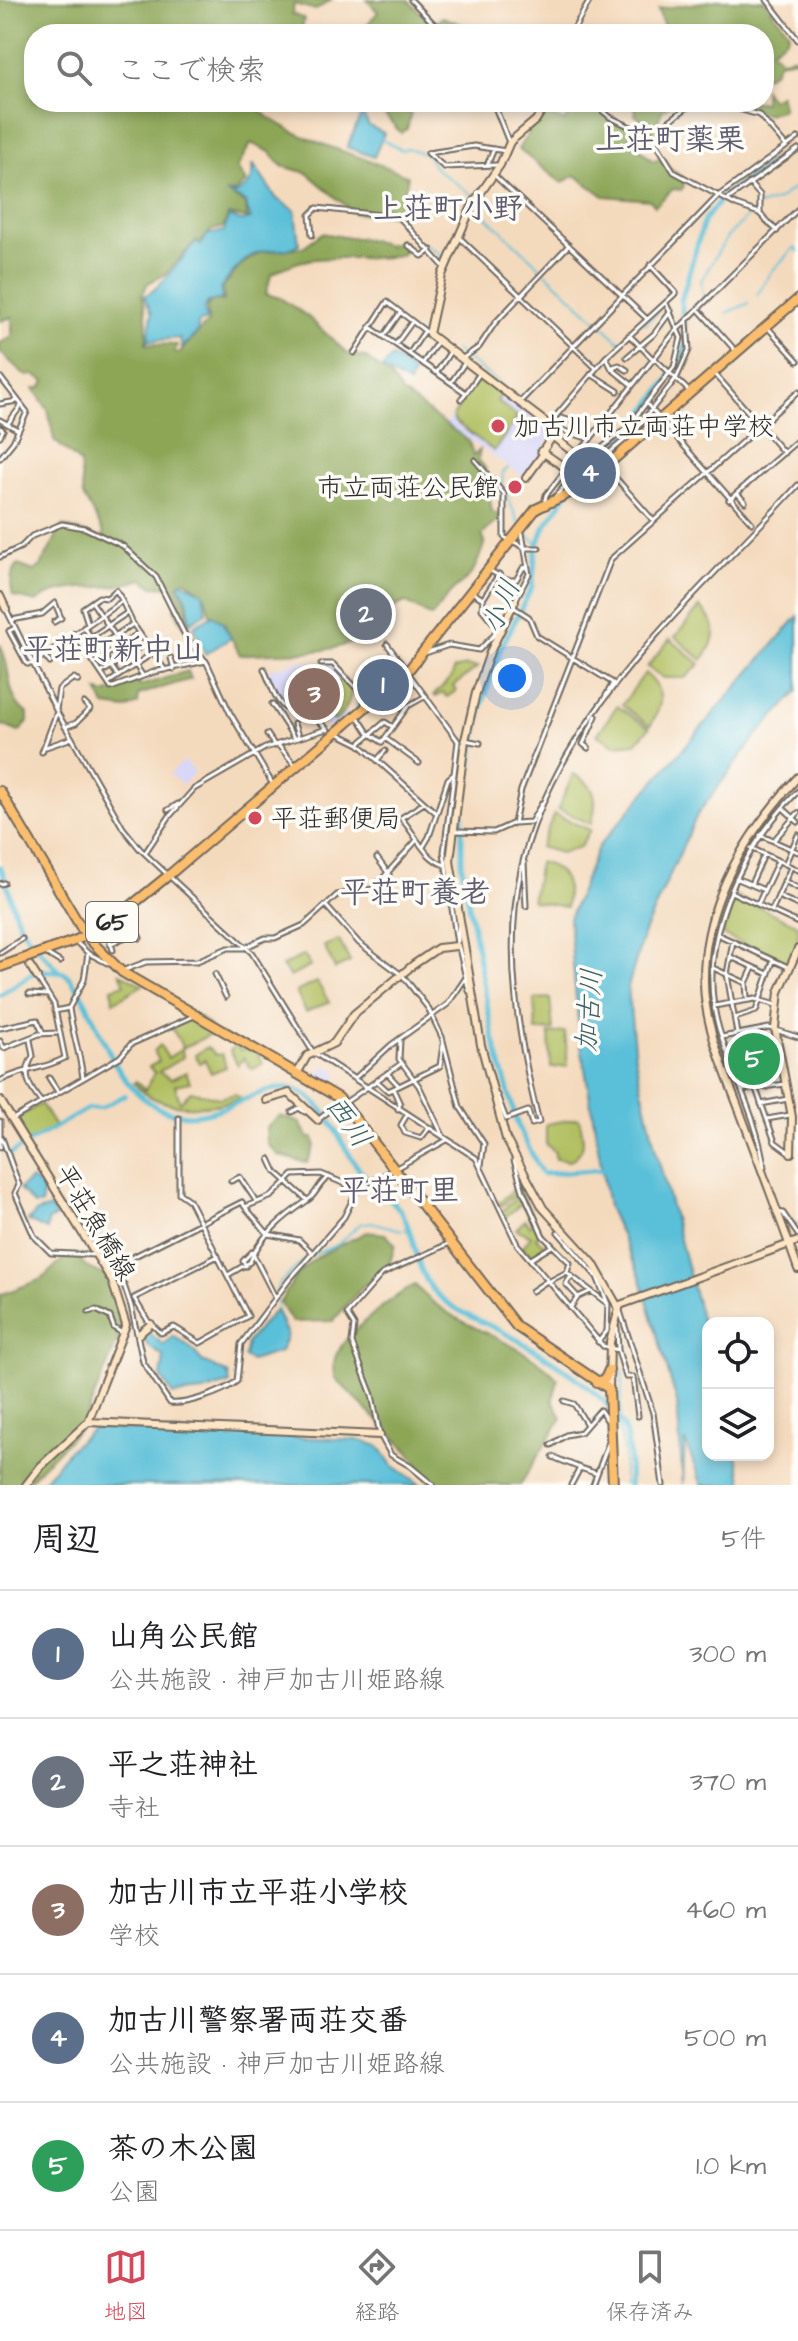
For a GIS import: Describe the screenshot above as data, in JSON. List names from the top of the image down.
{
  "streets": {
    "main road": ["65"],
    "street": ["平荘魚橋線"]
  },
  "districts": [
    "上荘町薬栗",
    "上荘町小野",
    "平荘町新中山",
    "平荘町養老",
    "平荘町里"
  ],
  "water": ["小川", "加古川", "西川"],
  "places": ["加古川市立両荘中学校", "市立両荘公民館", "平荘郵便局"],
  "page": {
    "search": "ここで検索",
    "pins": [
      "4",
      "2",
      "1",
      "3",
      "5"
    ],
    "heading": ["周辺", "5件"],
    "list": [
      {
        "mark": "1",
        "name": "山角公民館",
        "note": "公共施設 · 神戸加古川姫路線",
        "value": "300 m"
      },
      {
        "mark": "2",
        "name": "平之荘神社",
        "note": "寺社",
        "value": "370 m"
      },
      {
        "mark": "3",
        "name": "加古川市立平荘小学校",
        "note": "学校",
        "value": "460 m"
      },
      {
        "mark": "4",
        "name": "加古川警察署両荘交番",
        "note": "公共施設 · 神戸加古川姫路線",
        "value": "500 m"
      },
      {
        "mark": "5",
        "name": "茶の木公園",
        "note": "公園",
        "value": "1.0 km"
      }
    ],
    "nav": ["地図", "経路", "保存済み"]
  }
}
